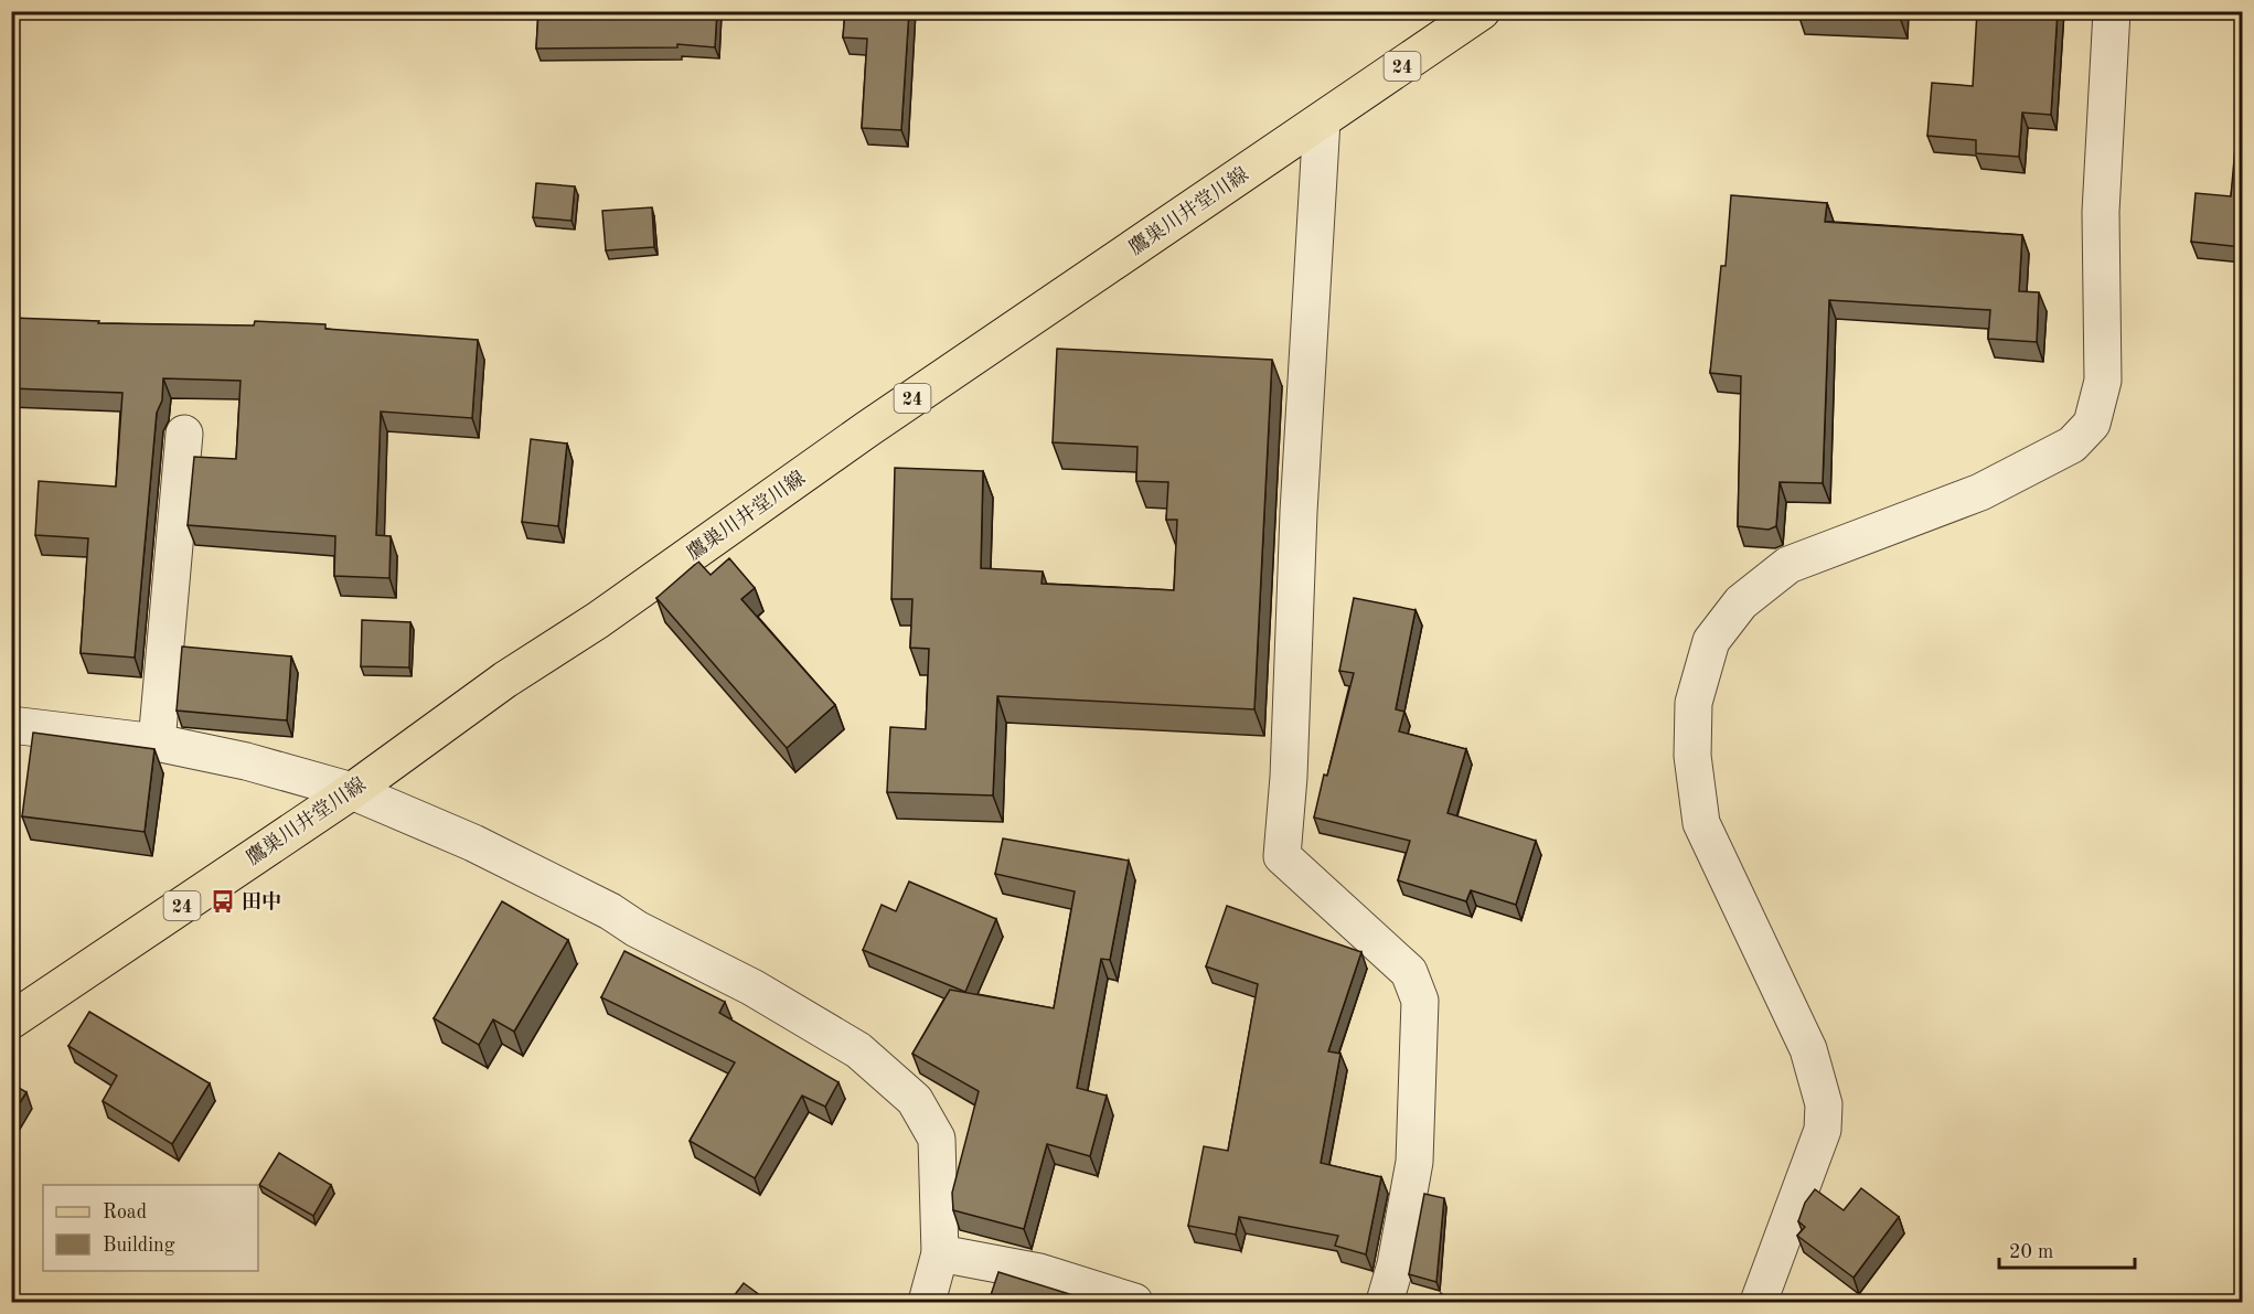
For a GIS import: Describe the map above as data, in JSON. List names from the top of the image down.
{
  "streets": {
    "main road": ["24", "鷹巣川井堂川線"]
  },
  "places": {
    "bus stop": ["田中"]
  },
  "legend": ["Road", "Building"],
  "scale_bar": "20 m"
}
